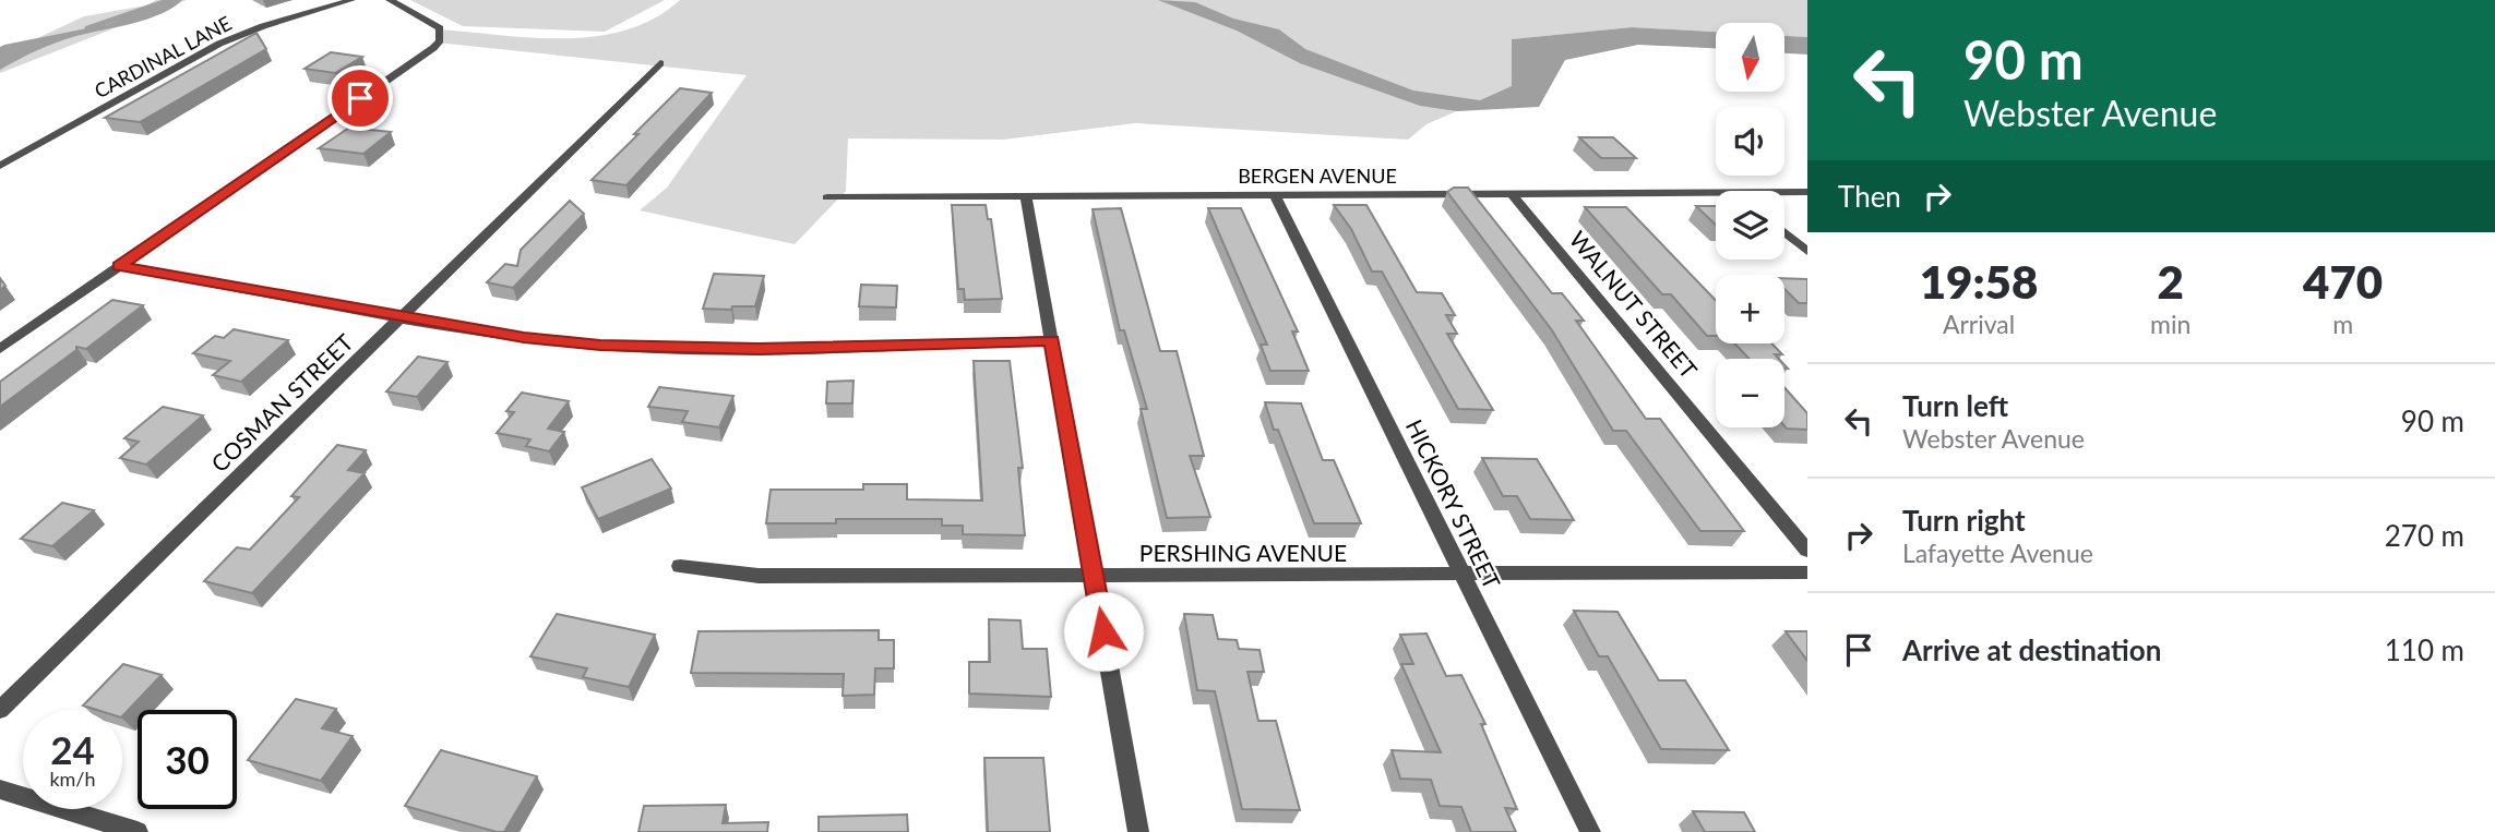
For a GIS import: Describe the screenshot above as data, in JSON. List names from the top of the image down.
{
  "streets": {
    "street": [
      "CARDINAL LANE",
      "BERGEN AVENUE",
      "WALNUT STREET",
      "COSMAN STREET",
      "HICKORY STREET",
      "PERSHING AVENUE"
    ]
  },
  "crossings": [
    ["BERGEN AVENUE", "WALNUT STREET"],
    ["BERGEN AVENUE", "HICKORY STREET"],
    ["HICKORY STREET", "PERSHING AVENUE"]
  ],
  "north": "bottom",
  "page": {
    "turn": ["90 m", "Webster Avenue"],
    "map_buttons": ["+", "−"],
    "then": "Then",
    "eta": [
      "19:58",
      "Arrival",
      "2",
      "min",
      "470",
      "m"
    ],
    "list": [
      {
        "name": "Turn left",
        "note": "Webster Avenue",
        "value": "90 m"
      },
      {
        "name": "Turn right",
        "note": "Lafayette Avenue",
        "value": "270 m"
      },
      {
        "name": "Arrive at destination",
        "value": "110 m"
      }
    ],
    "speed": "24 km/h",
    "limit": "30"
  }
}
